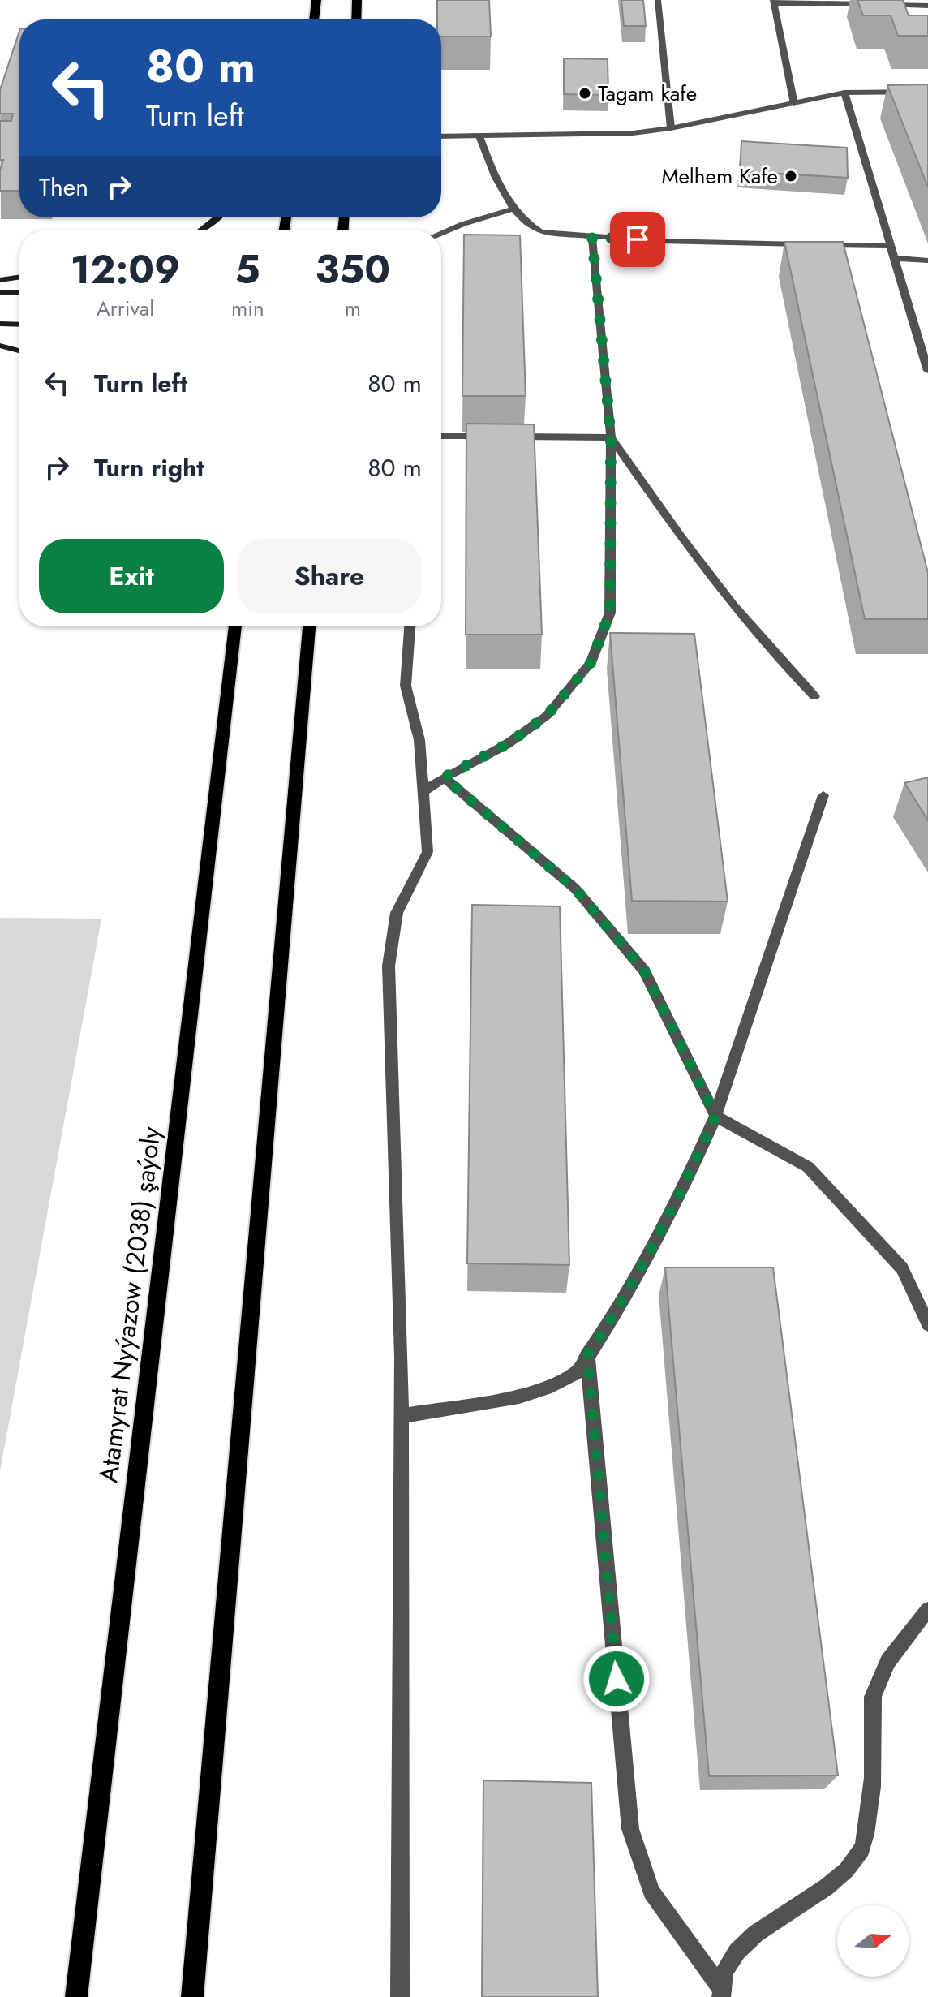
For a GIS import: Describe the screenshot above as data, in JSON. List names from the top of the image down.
{
  "streets": {
    "main road": ["Atamyrat Nyýazow (2038) şaýoly"]
  },
  "places": ["Tagam kafe", "Melhem Kafe"],
  "north": "right",
  "page": {
    "turn": ["80 m", "Turn left"],
    "then": "Then",
    "eta": [
      "12:09",
      "Arrival",
      "5",
      "min",
      "350",
      "m"
    ],
    "list": [
      {
        "name": "Turn left",
        "value": "80 m"
      },
      {
        "name": "Turn right",
        "value": "80 m"
      }
    ],
    "buttons": ["Exit", "Share"]
  }
}
